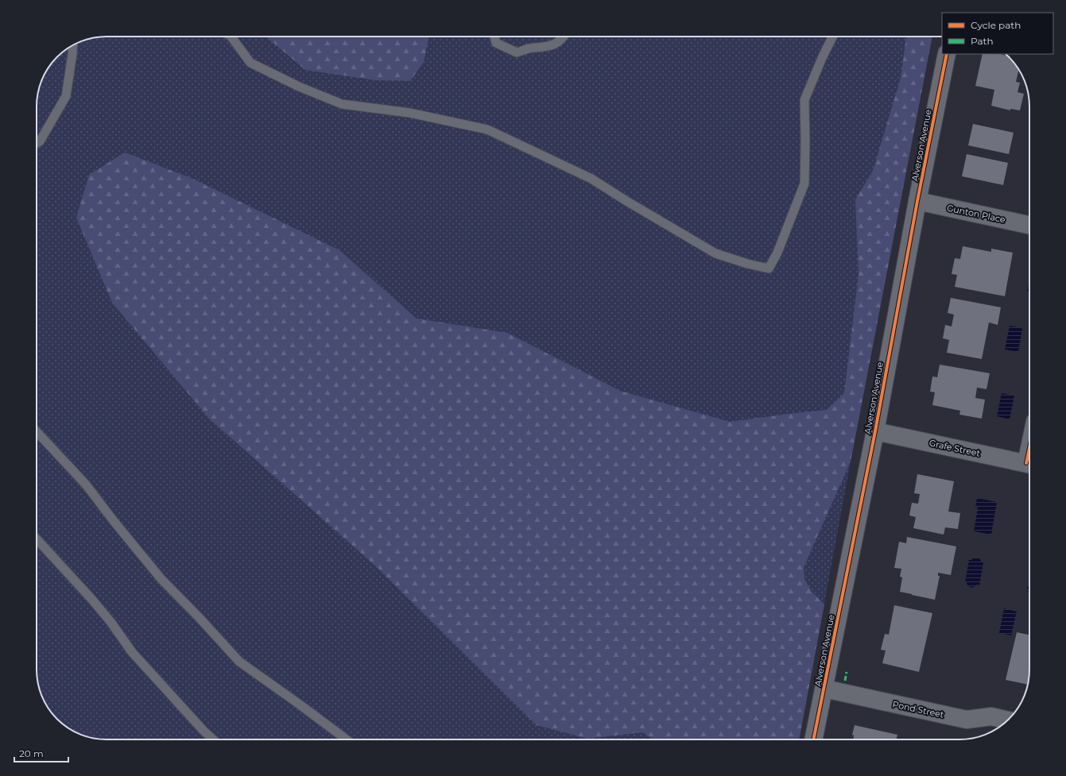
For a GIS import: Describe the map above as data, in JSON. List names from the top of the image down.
{
  "streets": {
    "street": [
      "Alverson Avenue",
      "Gunton Place",
      "Grafe Street",
      "Pond Street"
    ]
  },
  "crossings": [
    ["Alverson Avenue", "Gunton Place"],
    ["Alverson Avenue", "Grafe Street"],
    ["Alverson Avenue", "Pond Street"]
  ],
  "legend": ["Cycle path", "Path"],
  "scale_bar": "20 m"
}
